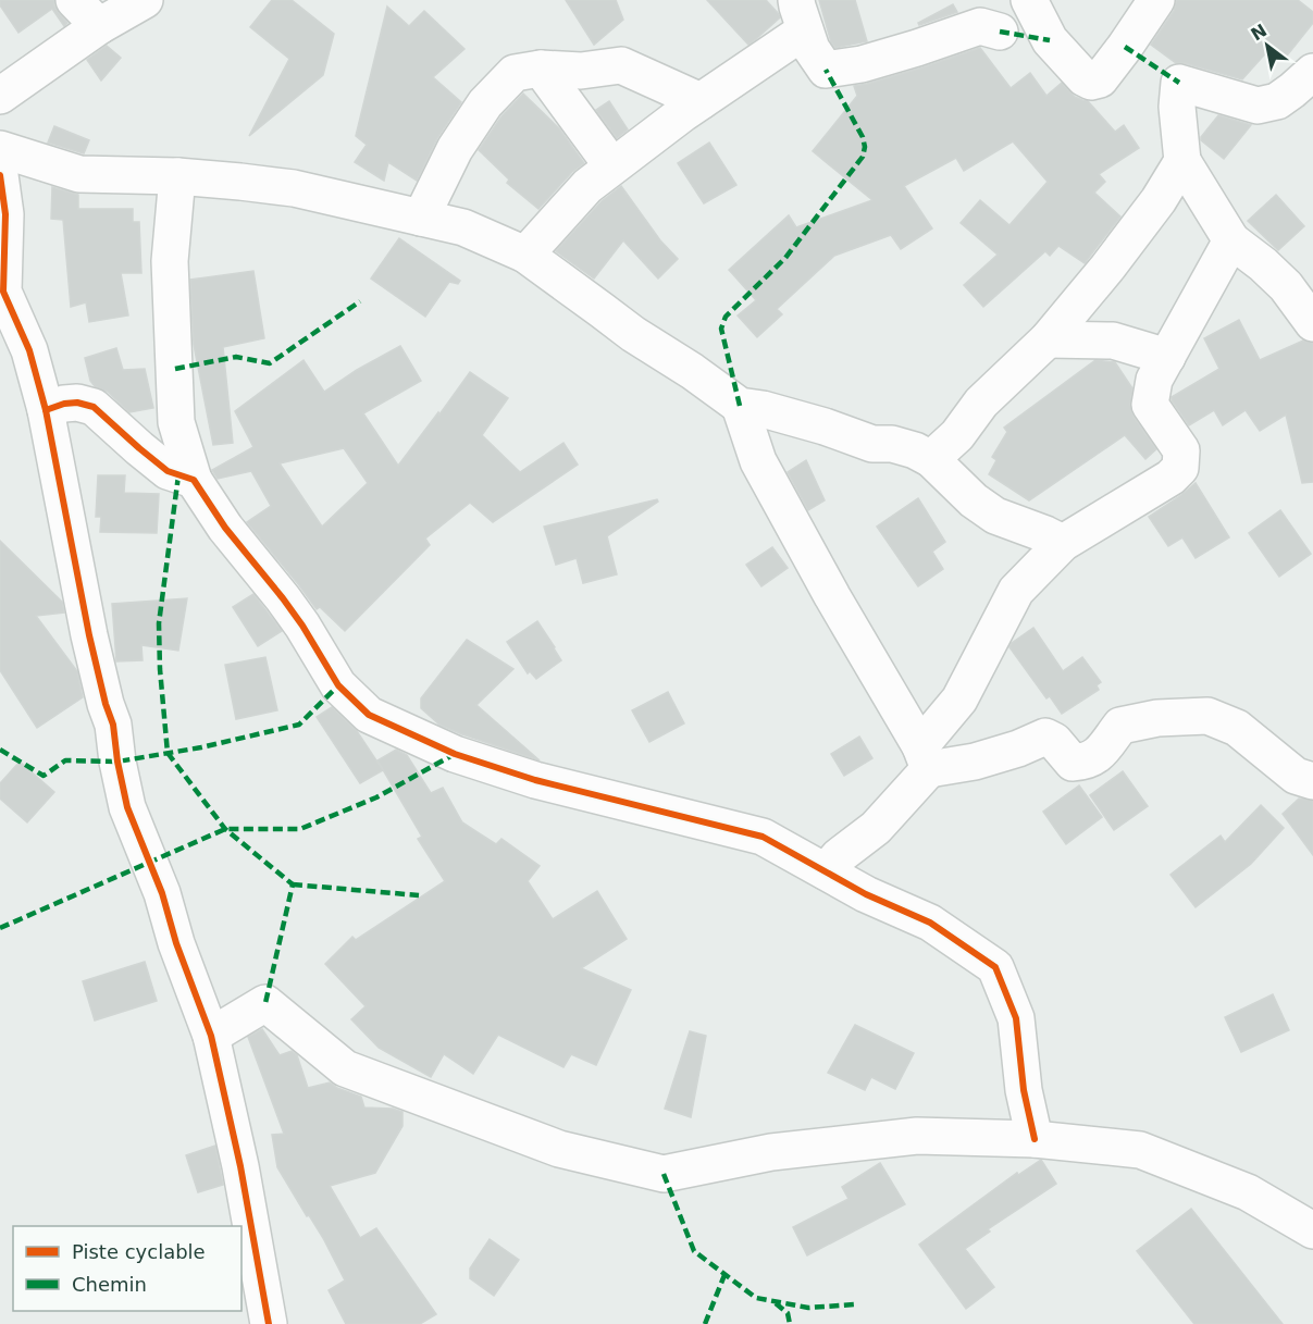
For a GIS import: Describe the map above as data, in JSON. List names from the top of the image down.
{
  "legend": ["Piste cyclable", "Chemin"],
  "north": "top left"
}
